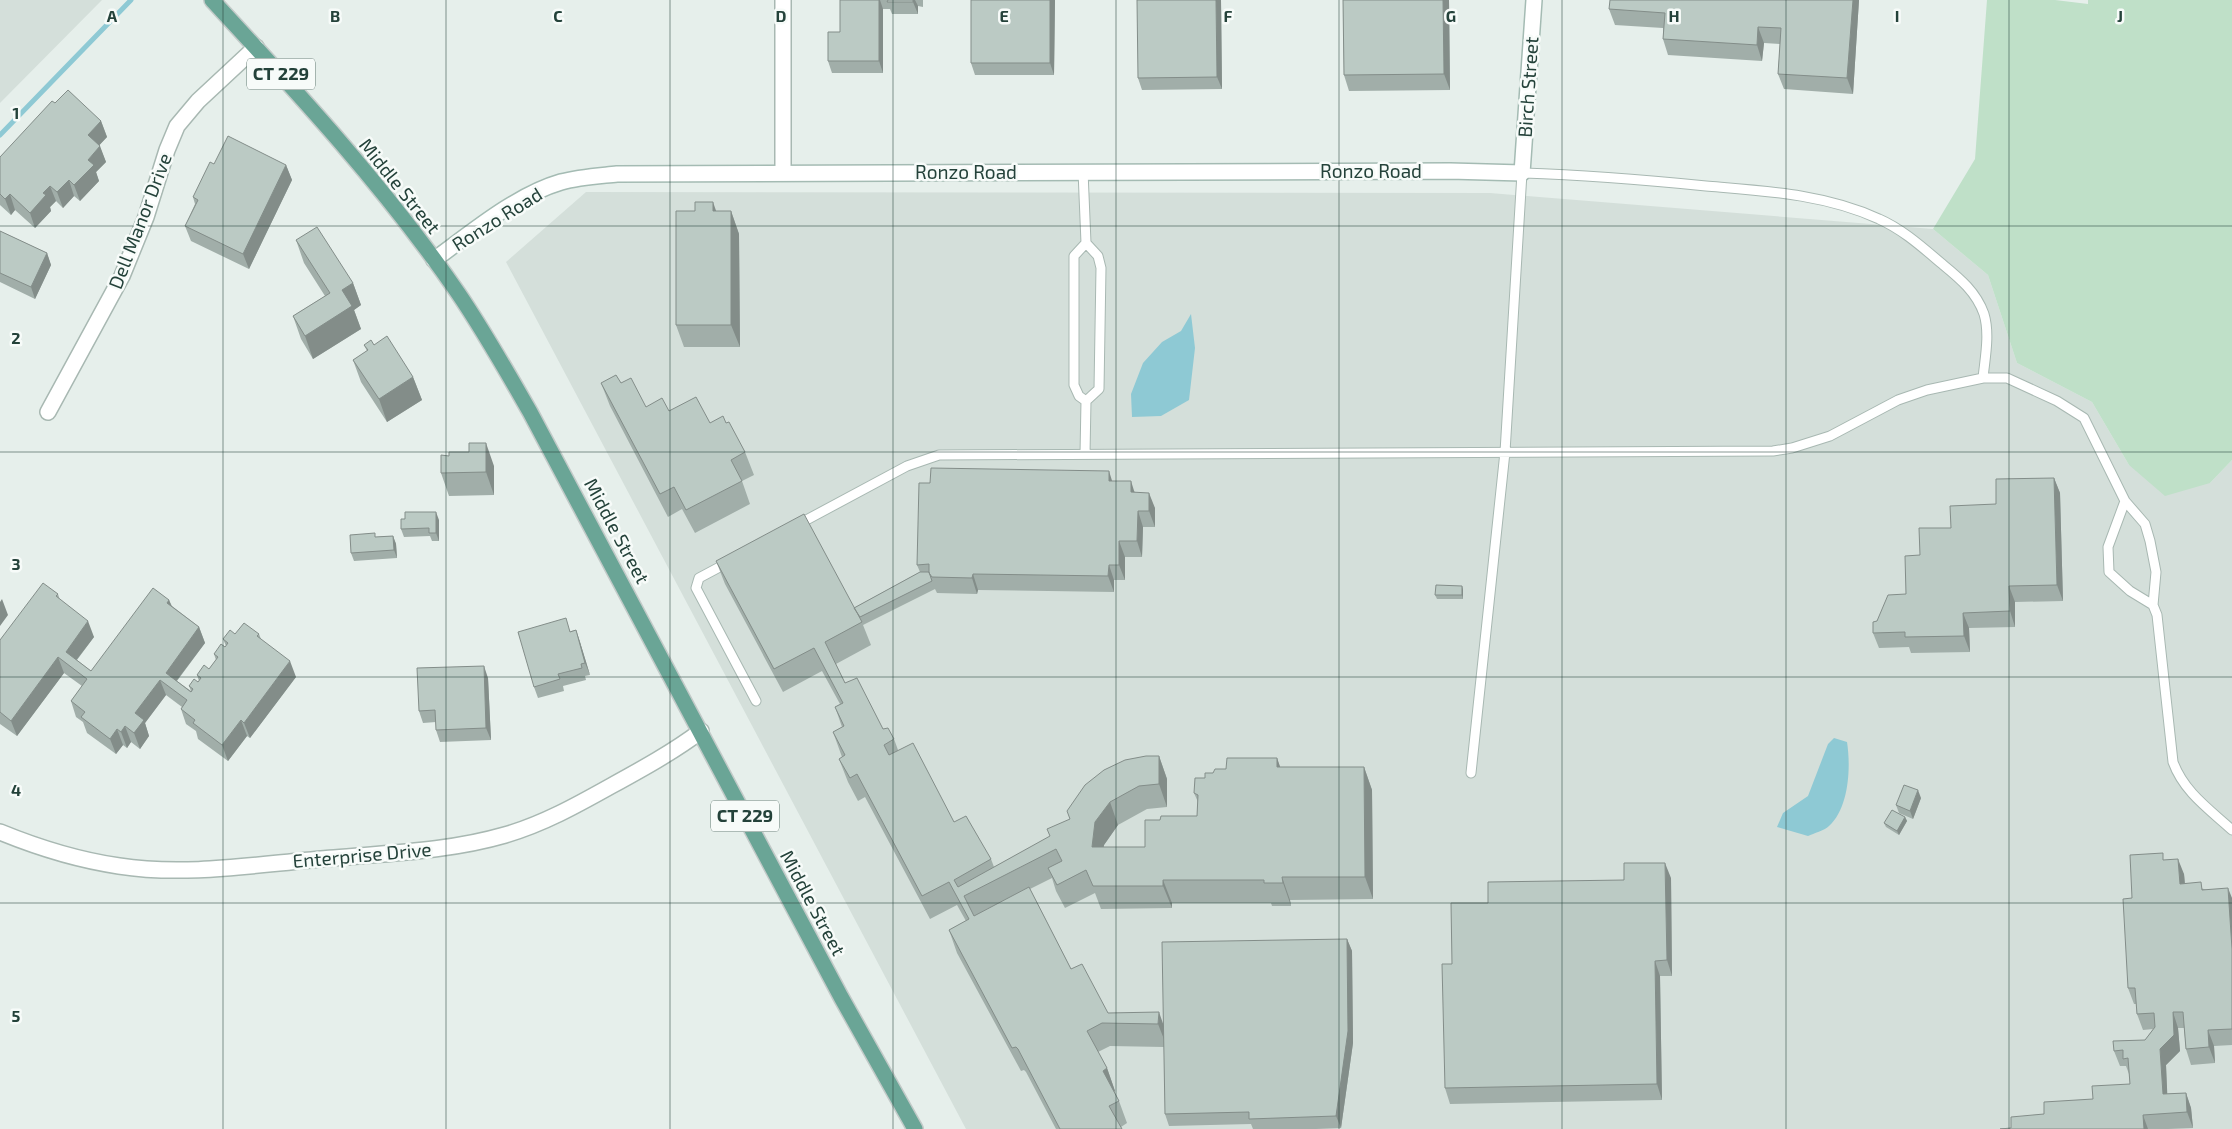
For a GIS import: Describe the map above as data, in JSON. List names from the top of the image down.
{
  "streets": {
    "main road": ["CT 229", "Middle Street"],
    "street": [
      "Birch Street",
      "Ronzo Road",
      "Dell Manor Drive",
      "Enterprise Drive"
    ]
  },
  "crossings": [
    ["Birch Street", "Ronzo Road"],
    ["Ronzo Road", "Middle Street"],
    ["Middle Street", "Dell Manor Drive"],
    ["Middle Street", "Enterprise Drive"]
  ],
  "grid": {
    "columns": [
      "A",
      "B",
      "C",
      "D",
      "E",
      "F",
      "G",
      "H",
      "I",
      "J"
    ],
    "rows": [
      "1",
      "2",
      "3",
      "4",
      "5"
    ]
  }
}
